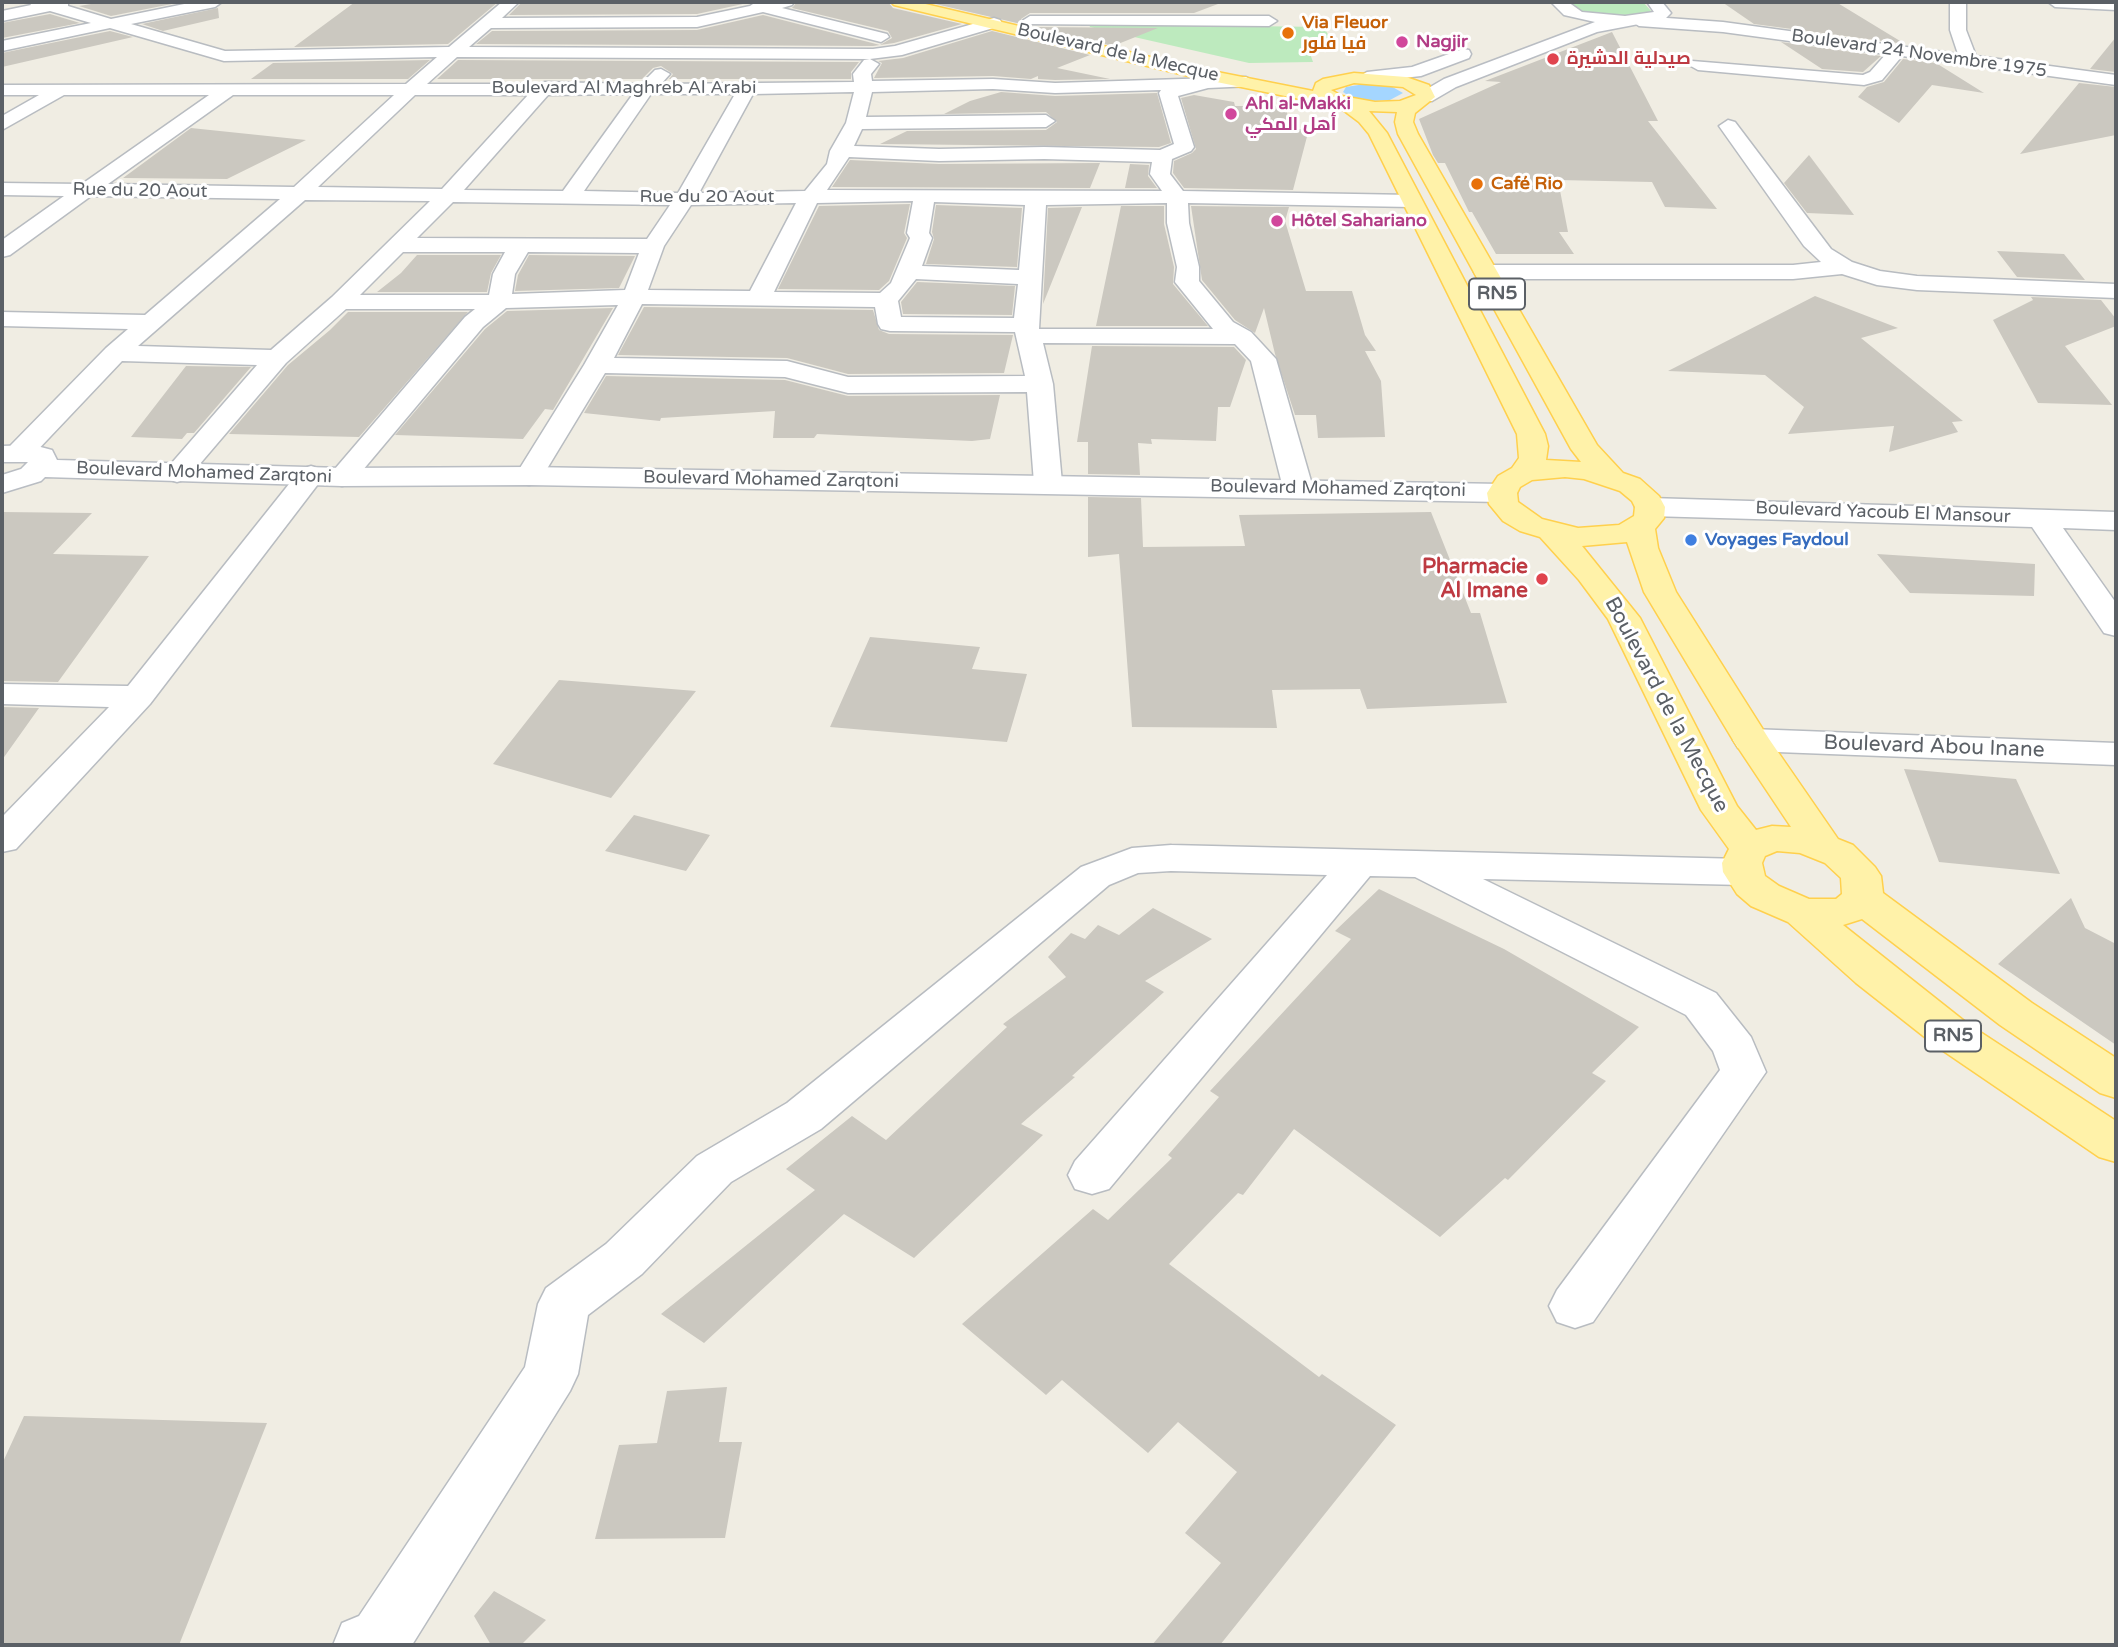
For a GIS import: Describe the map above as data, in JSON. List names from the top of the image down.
{
  "streets": {
    "main road": ["Boulevard de la Mecque", "RN5"],
    "street": [
      "Boulevard 24 Novembre 1975",
      "Boulevard Al Maghreb Al Arabi",
      "Rue du 20 Aout",
      "Boulevard Mohamed Zarqtoni",
      "Boulevard Yacoub El Mansour",
      "Boulevard Abou Inane"
    ]
  },
  "crossings": [
    ["Boulevard de la Mecque", "Boulevard Al Maghreb Al Arabi"],
    ["Boulevard de la Mecque", "RN5"],
    ["Rue du 20 Aout", "RN5"],
    ["RN5", "Boulevard Mohamed Zarqtoni"],
    ["RN5", "Boulevard Yacoub El Mansour"]
  ],
  "places": [
    "Via Fleuor فيا فلور",
    "Nagjir",
    "صيدلية الدشيرة",
    "Ahl al-Makki أهل المكي",
    "Café Rio",
    "Hôtel Sahariano",
    "Voyages Faydoul",
    "Pharmacie Al Imane"
  ]
}
